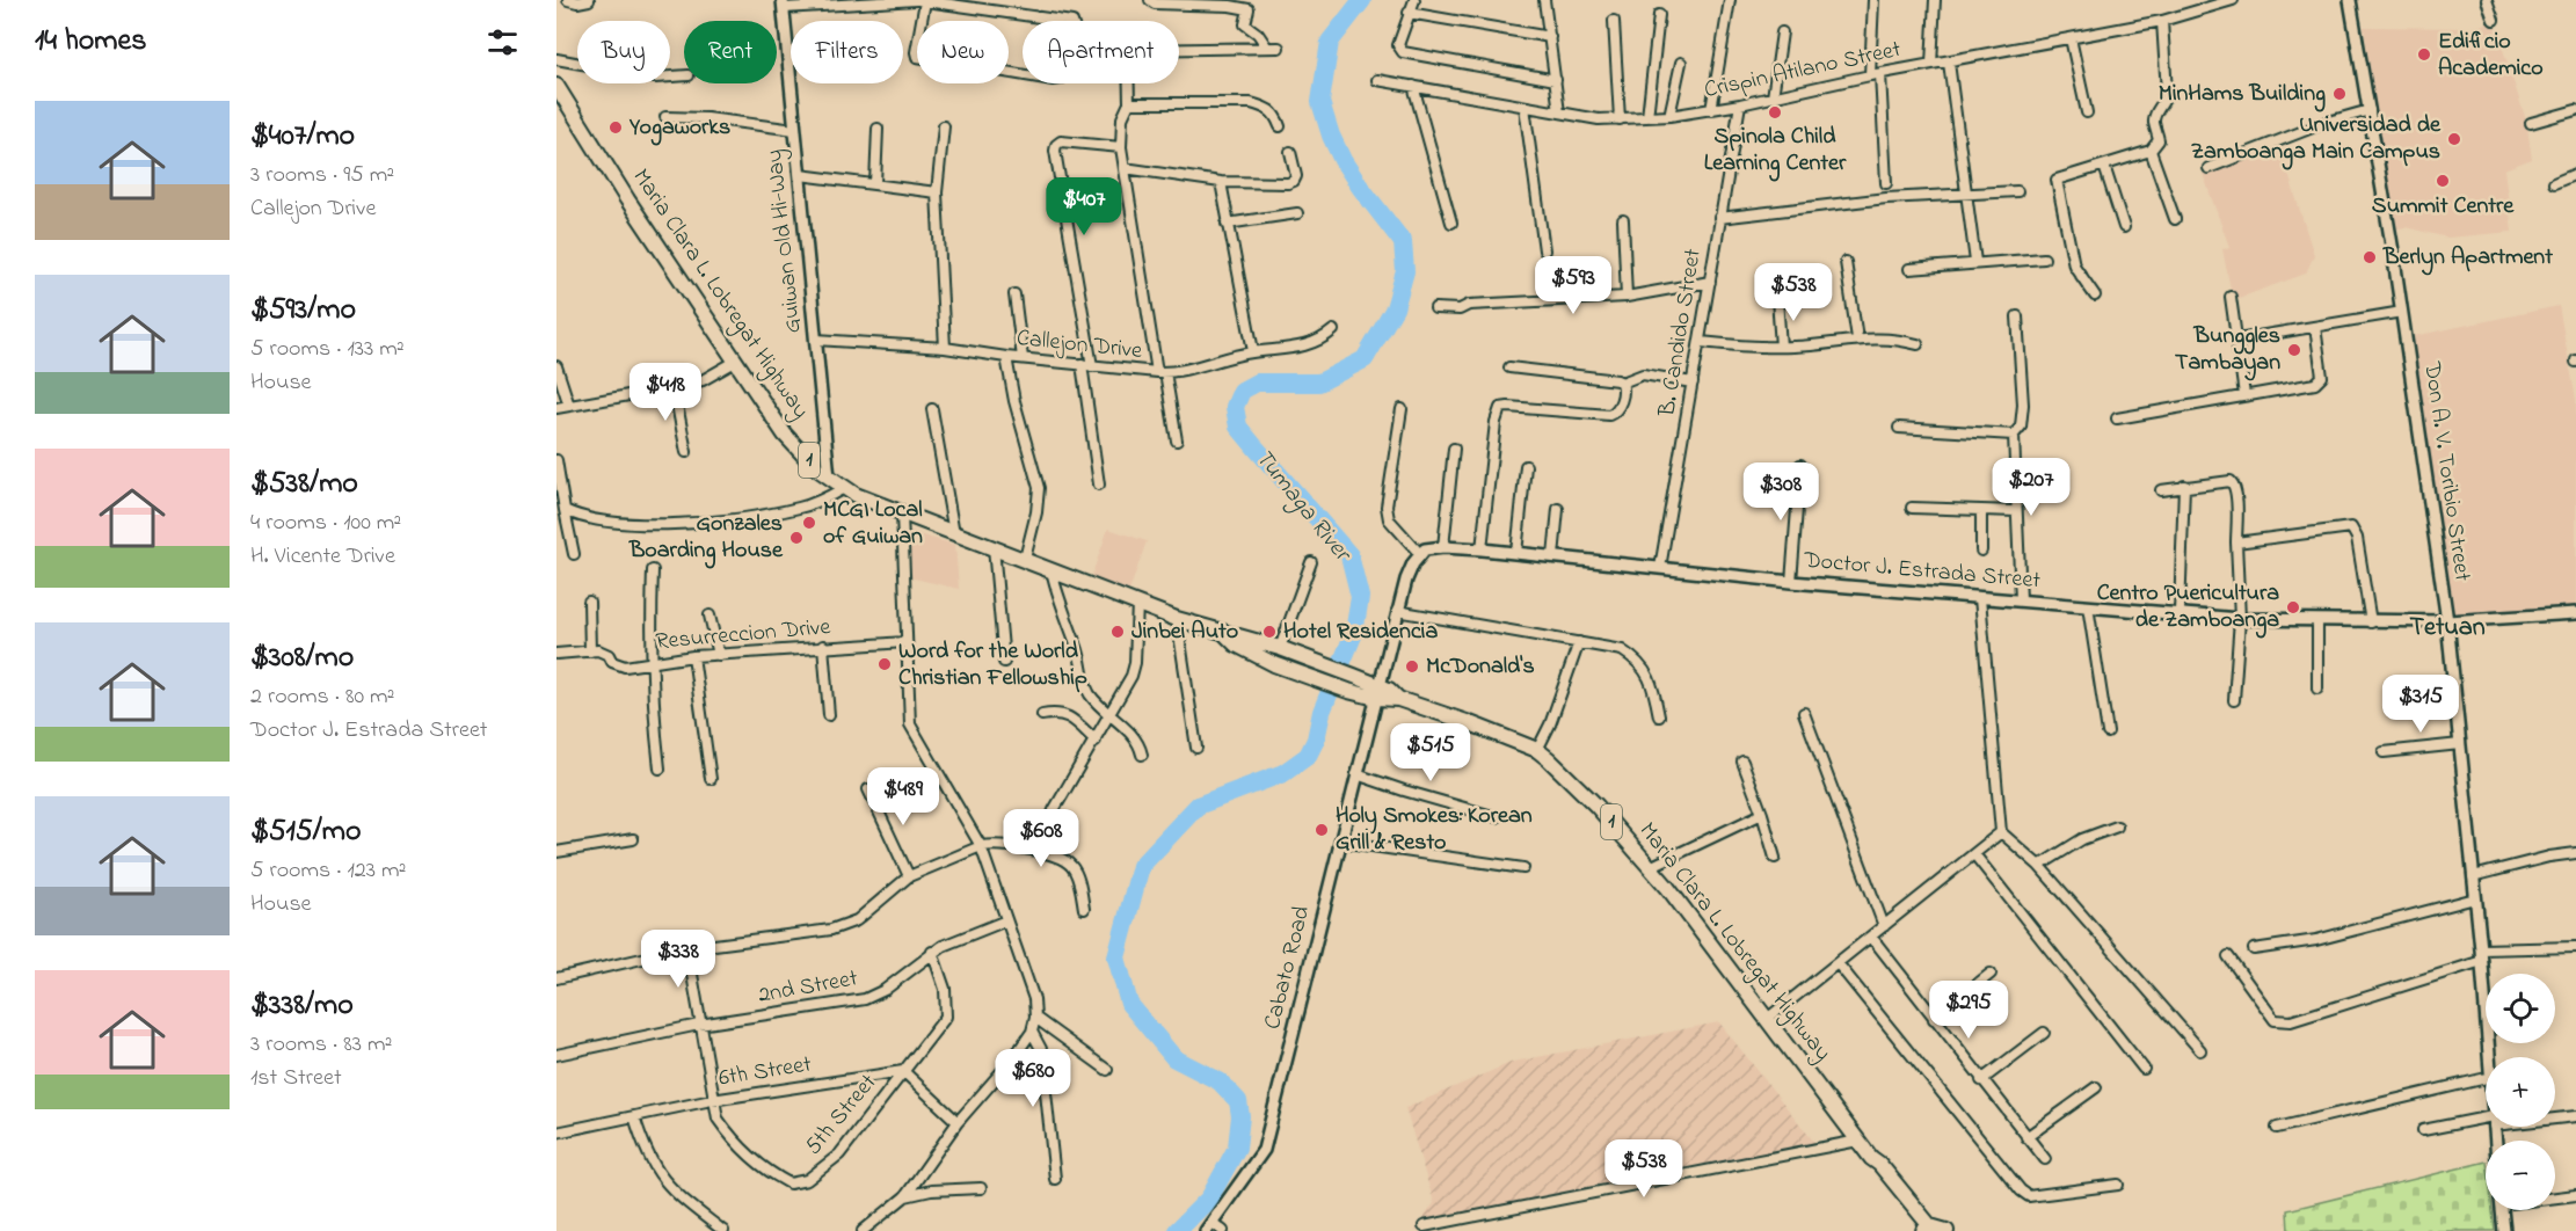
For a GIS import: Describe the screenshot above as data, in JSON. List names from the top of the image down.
{
  "streets": {
    "highway": ["Maria Clara L. Lobregat Highway", "1"],
    "street": [
      "Crispin Atilano Street",
      "Guiwan Old Hi-Way",
      "B. Candido Street",
      "Callejon Drive",
      "Don A. V. Toribio Street",
      "Doctor J. Estrada Street",
      "Resurreccion Drive",
      "Cabato Road",
      "2nd Street",
      "6th Street",
      "5th Street"
    ]
  },
  "crossings": [
    ["Crispin Atilano Street", "B. Candido Street"],
    ["Guiwan Old Hi-Way", "Maria Clara L. Lobregat Highway"],
    ["Guiwan Old Hi-Way", "Callejon Drive"],
    ["Maria Clara L. Lobregat Highway", "Cabato Road"],
    ["B. Candido Street", "Doctor J. Estrada Street"],
    ["Don A. V. Toribio Street", "Doctor J. Estrada Street"],
    ["2nd Street", "5th Street"],
    ["6th Street", "5th Street"]
  ],
  "districts": ["Tetuan"],
  "water": ["Tumaga River"],
  "places": [
    "Edificio Academico",
    "MinHams Building",
    "Spinola Child Learning Center",
    "Yogaworks",
    "Universidad de Zamboanga Main Campus",
    "Summit Centre",
    "Berlyn Apartment",
    "Bunggles Tambayan",
    "MCGI Local of Guiwan",
    "Gonzales Boarding House",
    "Centro Puericultura de Zamboanga",
    "Jinbei Auto",
    "Hotel Residencia",
    "Word for the World Christian Fellowship",
    "McDonald's",
    "Holy Smokes: Korean Grill & Resto"
  ],
  "page": {
    "heading": "14 homes",
    "chip": [
      "Buy",
      "Rent",
      "Filters",
      "New",
      "Apartment"
    ],
    "list": [
      {
        "name": "$407/mo",
        "note": "3 rooms · 95 m² · Callejon Drive"
      },
      {
        "name": "$593/mo",
        "note": "5 rooms · 133 m² · House"
      },
      {
        "name": "$538/mo",
        "note": "4 rooms · 100 m² · H. Vicente Drive"
      },
      {
        "name": "$308/mo",
        "note": "2 rooms · 80 m² · Doctor J. Estrada Street"
      },
      {
        "name": "$515/mo",
        "note": "5 rooms · 123 m² · House"
      },
      {
        "name": "$338/mo",
        "note": "3 rooms · 83 m² · 1st Street"
      }
    ],
    "price": [
      "$407",
      "$593",
      "$538",
      "$418",
      "$207",
      "$308",
      "$315",
      "$515",
      "$489",
      "$608",
      "$338",
      "$295",
      "$680",
      "$538"
    ],
    "map_buttons": ["+", "−"]
  }
}
